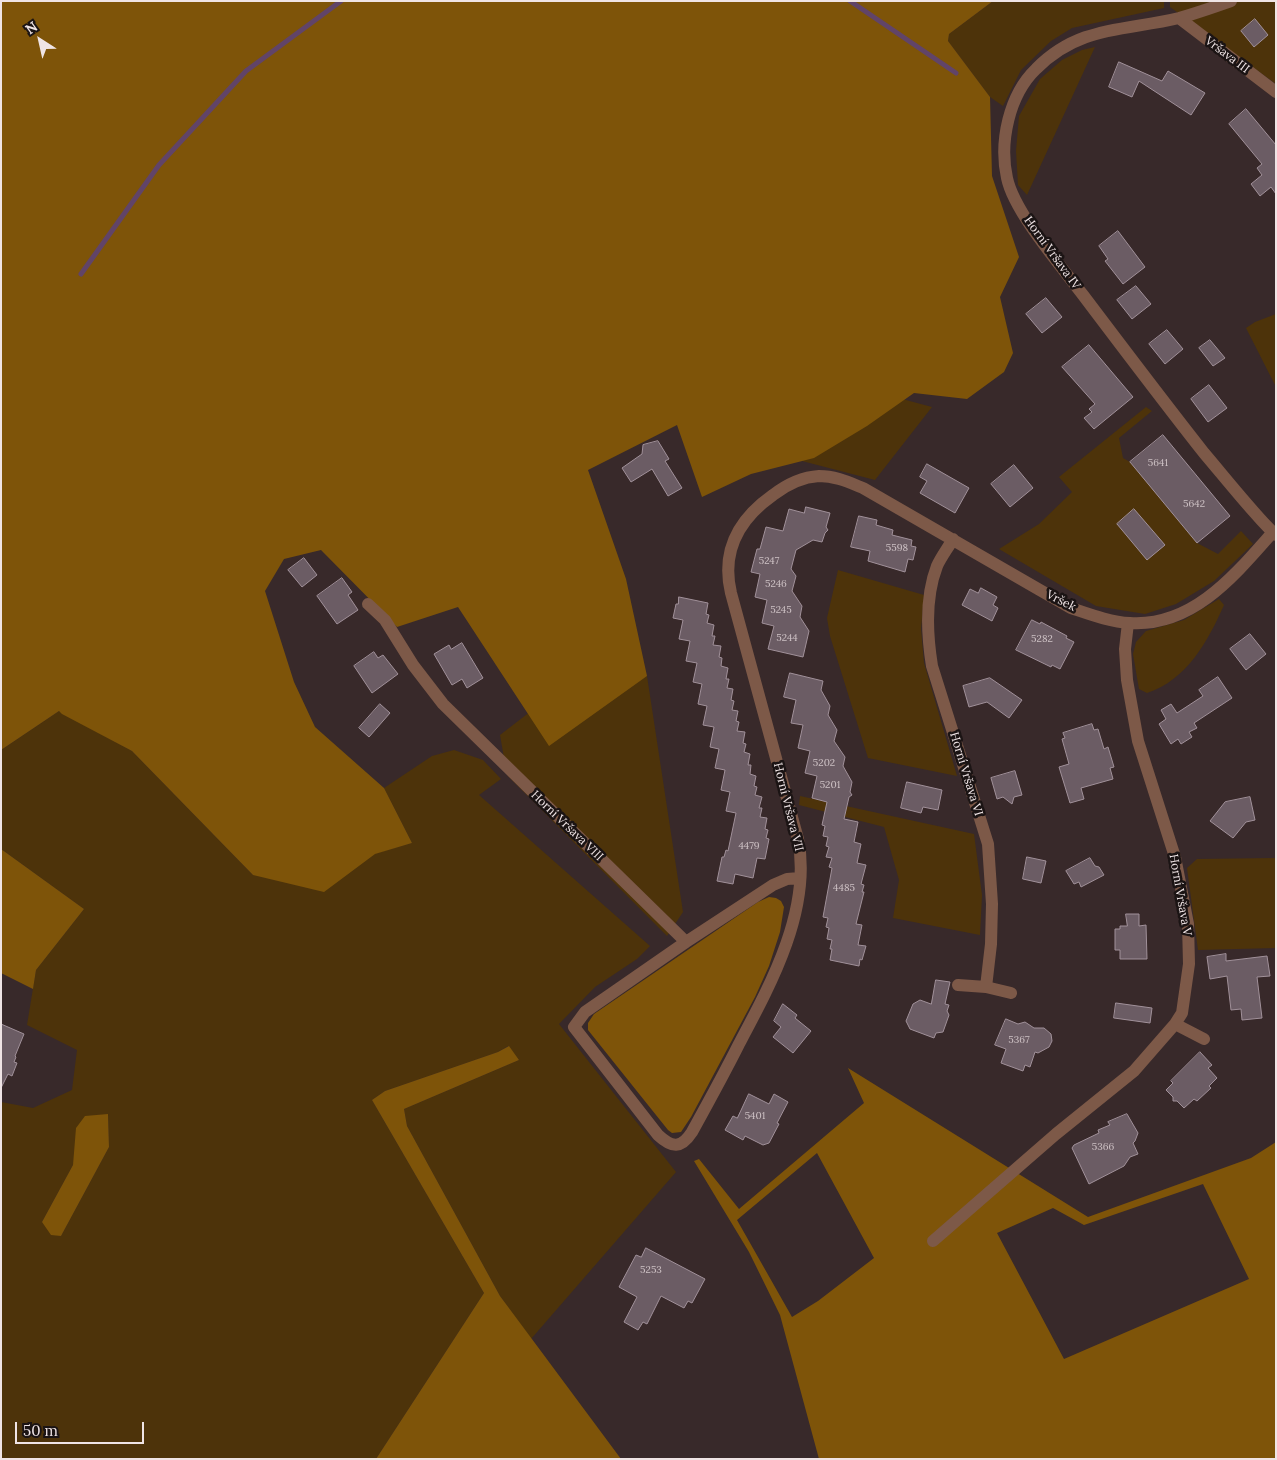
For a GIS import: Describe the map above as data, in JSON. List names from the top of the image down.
{
  "streets": {
    "street": [
      "Vršava III",
      "Horní Vršava IV",
      "Vršek",
      "Horní Vršava VI",
      "Horní Vršava VII",
      "Horní Vršava VIII",
      "Horní Vršava V"
    ]
  },
  "crossings": [
    ["Vršava III", "Horní Vršava IV"],
    ["Horní Vršava IV", "Vršek"],
    ["Vršek", "Horní Vršava VI"],
    ["Vršek", "Horní Vršava VII"],
    ["Vršek", "Horní Vršava V"],
    ["Horní Vršava VII", "Horní Vršava VIII"]
  ],
  "house_numbers": [
    "5641",
    "5642",
    "5598",
    "5247",
    "5246",
    "5245",
    "5244",
    "5282",
    "5202",
    "5201",
    "4479",
    "4485",
    "5367",
    "5401",
    "5366",
    "5253"
  ],
  "scale_bar": "50 m",
  "north": "top left"
}
